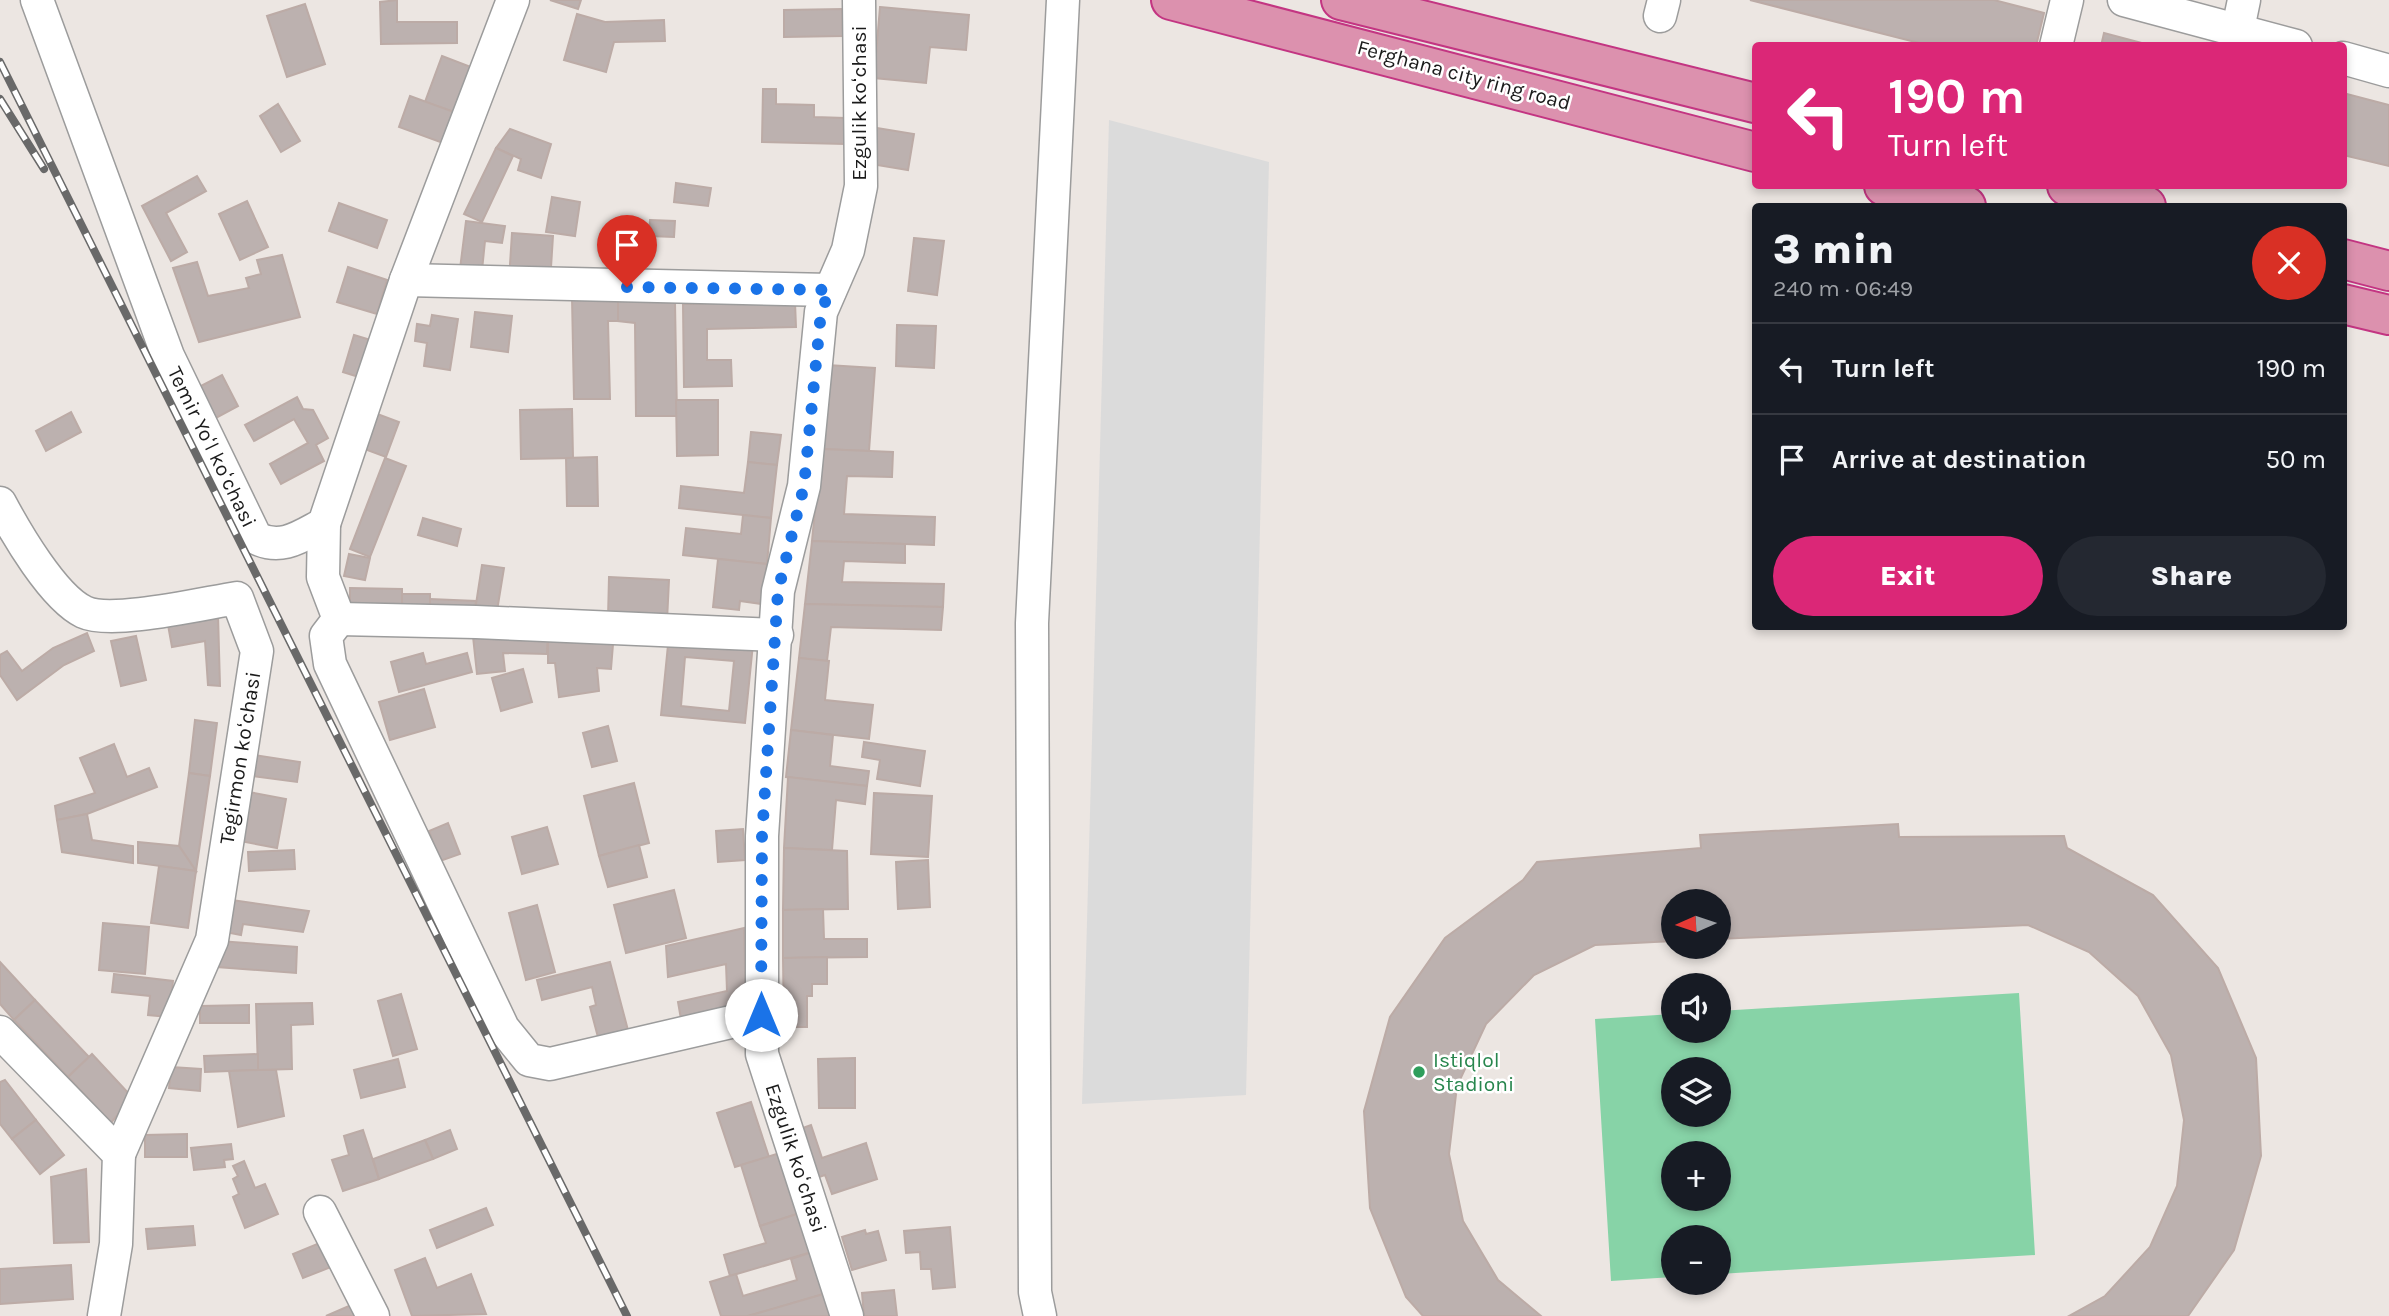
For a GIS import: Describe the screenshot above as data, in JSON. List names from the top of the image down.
{
  "streets": {
    "highway": ["Ferghana city ring road"],
    "street": ["Ezgulik koʻchasi", "Temir Yoʻl koʻchasi", "Tegirmon koʻchasi"]
  },
  "places": ["Istiqlol Stadioni"],
  "north": "left",
  "page": {
    "turn": ["190 m", "Turn left"],
    "heading": ["3 min", "240 m · 06:49"],
    "list": [
      {
        "name": "Turn left",
        "value": "190 m"
      },
      {
        "name": "Arrive at destination",
        "value": "50 m"
      }
    ],
    "buttons": ["Exit", "Share"],
    "map_buttons": ["+", "−"]
  }
}
